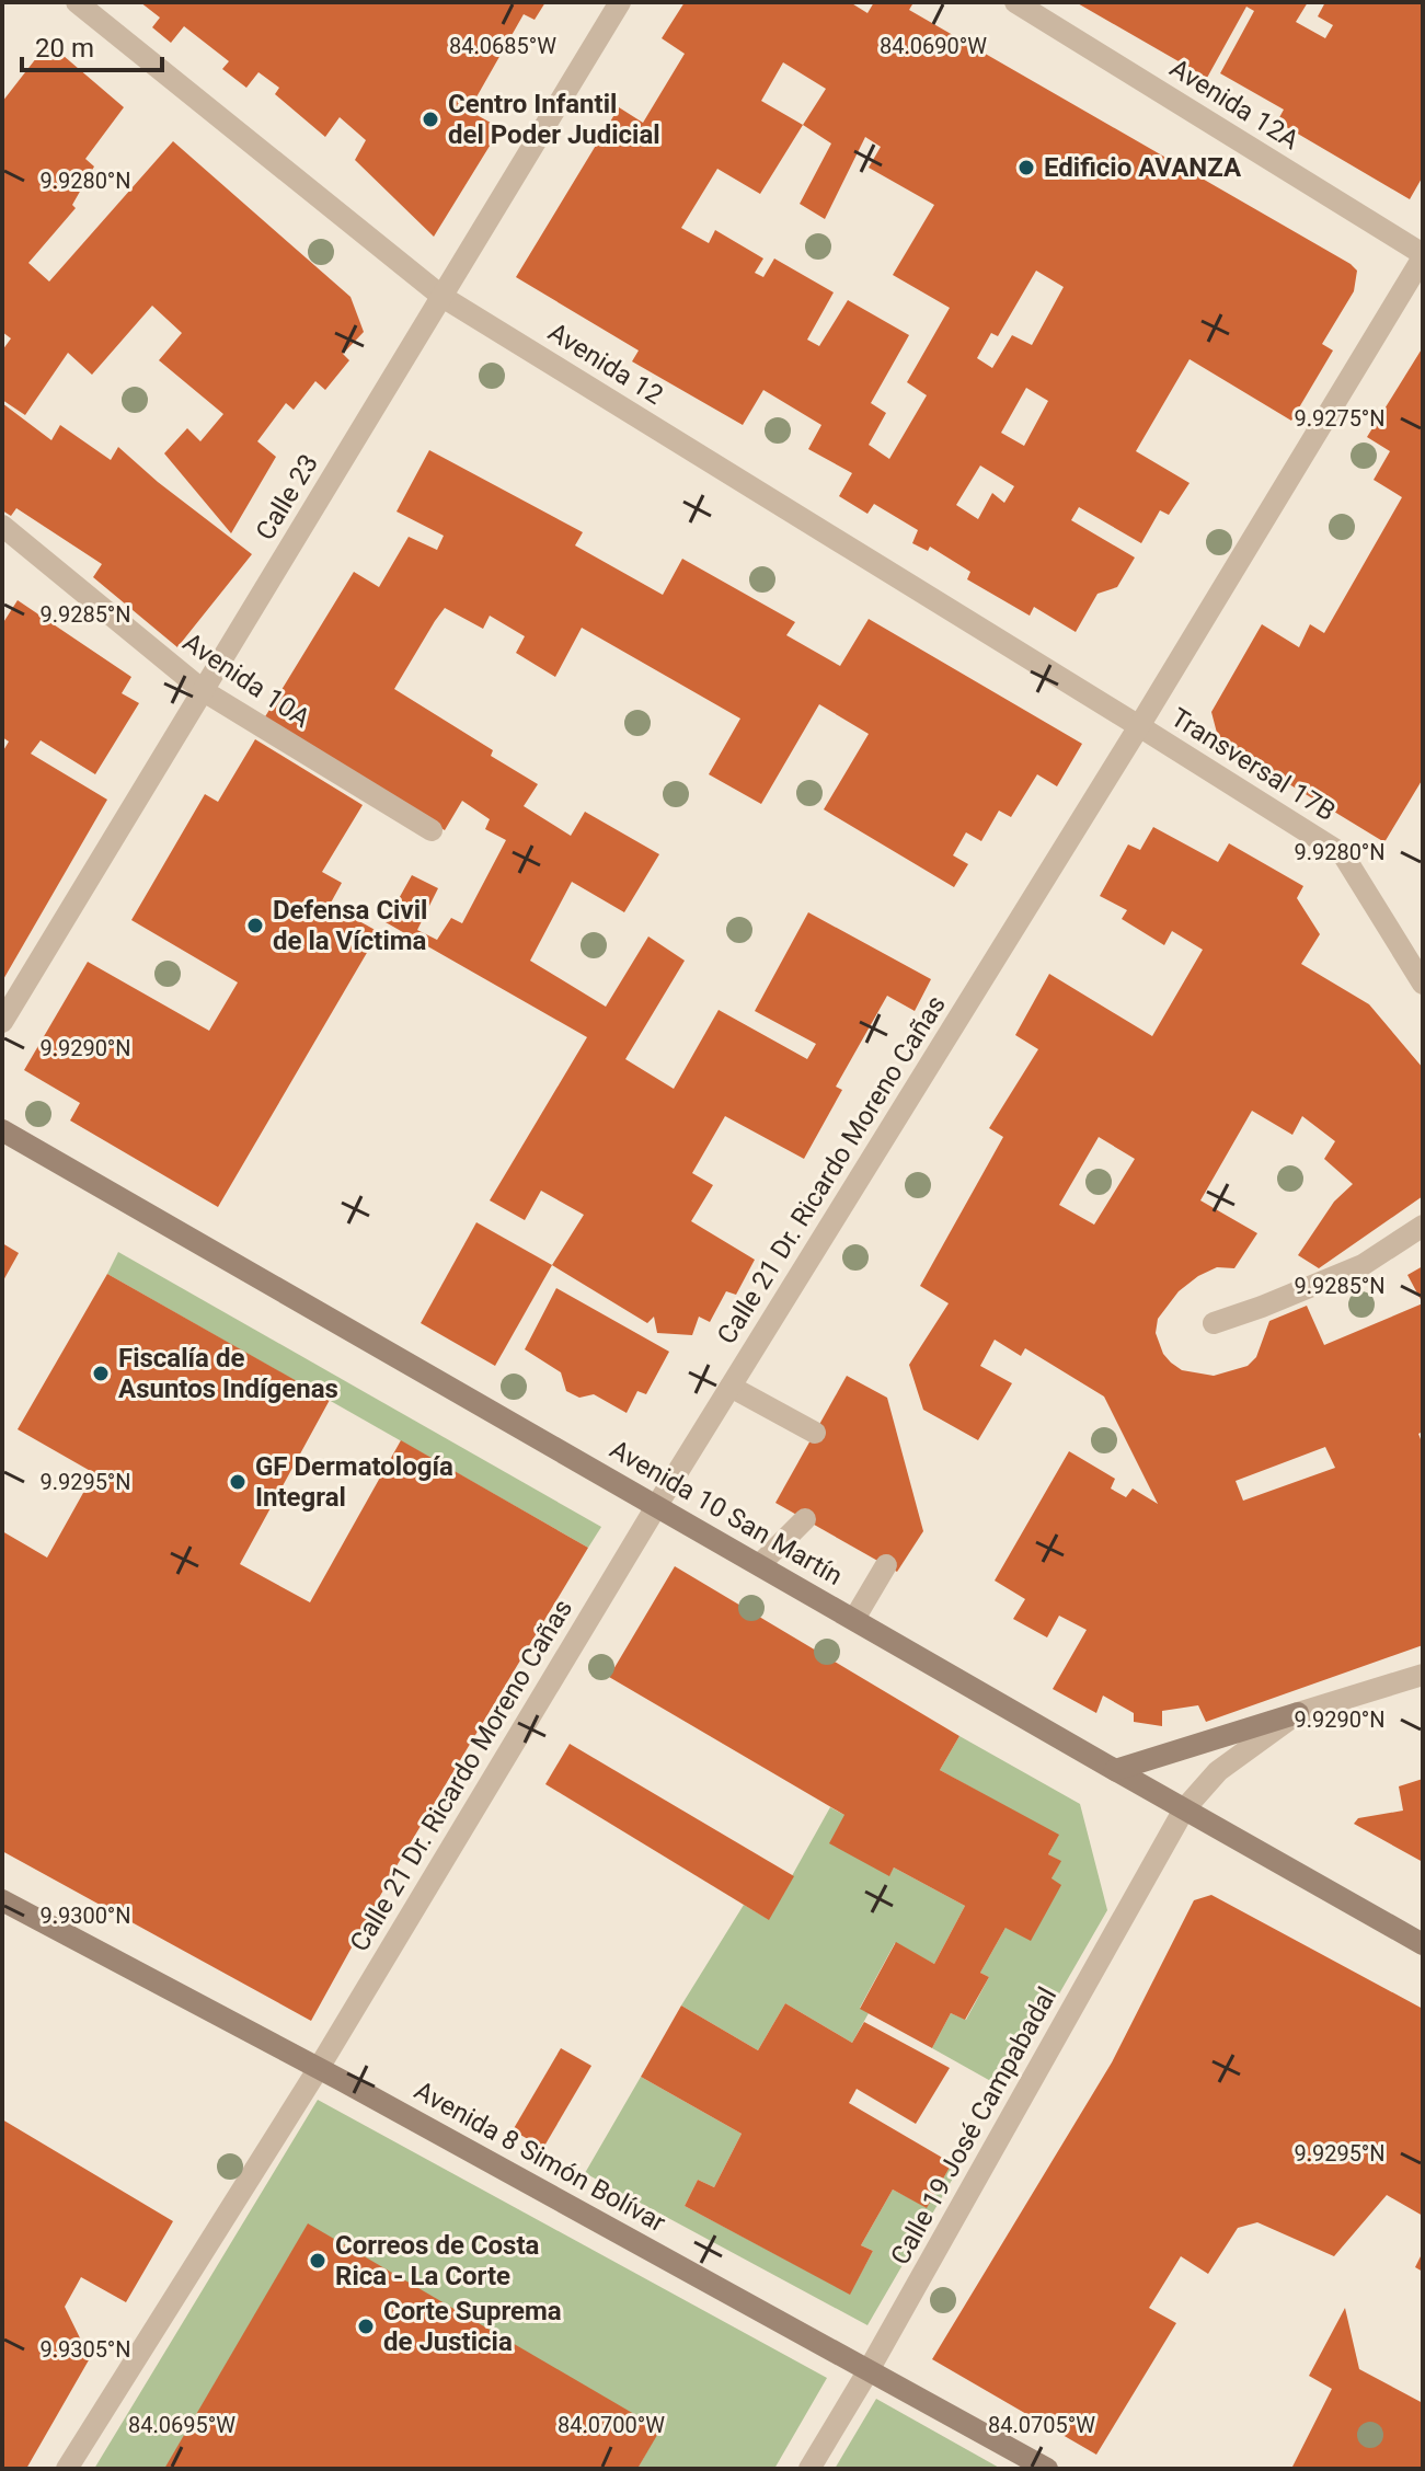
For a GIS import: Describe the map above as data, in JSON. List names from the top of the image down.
{
  "streets": {
    "street": [
      "Avenida 12A",
      "Avenida 12",
      "Calle 23",
      "Avenida 10A",
      "Transversal 17B",
      "Calle 21 Dr. Ricardo Moreno Cañas",
      "Avenida 10 San Martín",
      "Calle 19 José Campabadal",
      "Avenida 8 Simón Bolívar"
    ]
  },
  "crossings": [
    ["Avenida 12A", "Calle 21 Dr. Ricardo Moreno Cañas"],
    ["Avenida 12", "Calle 23"],
    ["Avenida 12", "Transversal 17B"],
    ["Avenida 12", "Calle 21 Dr. Ricardo Moreno Cañas"],
    ["Calle 23", "Avenida 10A"],
    ["Transversal 17B", "Calle 21 Dr. Ricardo Moreno Cañas"],
    ["Calle 21 Dr. Ricardo Moreno Cañas", "Avenida 10 San Martín"],
    ["Calle 21 Dr. Ricardo Moreno Cañas", "Avenida 8 Simón Bolívar"],
    ["Avenida 10 San Martín", "Calle 19 José Campabadal"],
    ["Calle 19 José Campabadal", "Avenida 8 Simón Bolívar"]
  ],
  "places": [
    "Centro Infantil del Poder Judicial",
    "Edificio AVANZA",
    "Defensa Civil de la Víctima",
    "Fiscalía de Asuntos Indígenas",
    "GF Dermatología Integral",
    "Correos de Costa Rica - La Corte",
    "Corte Suprema de Justicia"
  ],
  "scale_bar": "20 m",
  "coordinates": [
    "84.0685°W",
    "84.0690°W",
    "9.9280°N",
    "9.9275°N",
    "9.9285°N",
    "9.9290°N",
    "9.9295°N",
    "9.9300°N",
    "9.9305°N",
    "84.0695°W",
    "84.0700°W",
    "84.0705°W"
  ]
}
